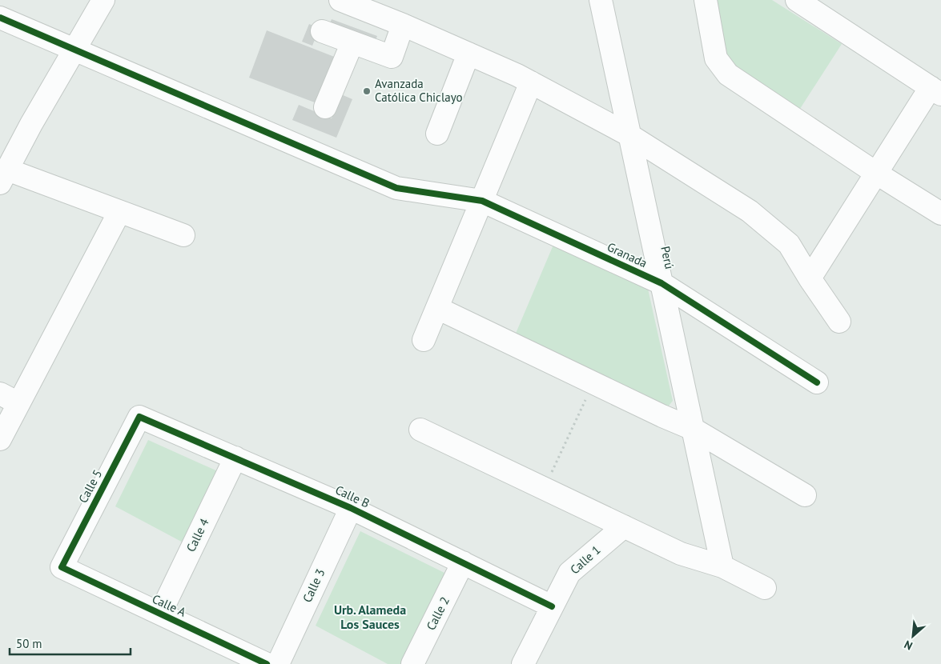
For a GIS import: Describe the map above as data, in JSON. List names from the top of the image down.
{
  "streets": {
    "street": [
      "Granada",
      "Perú",
      "Calle 5",
      "Calle B",
      "Calle 4",
      "Calle 1",
      "Calle 3",
      "Calle A",
      "Calle 2"
    ]
  },
  "crossings": [
    ["Granada", "Perú"],
    ["Calle 5", "Calle B"],
    ["Calle 5", "Calle A"],
    ["Calle B", "Calle 4"],
    ["Calle B", "Calle 1"],
    ["Calle B", "Calle 3"],
    ["Calle B", "Calle 2"],
    ["Calle 4", "Calle A"]
  ],
  "districts": ["Urb. Alameda Los Sauces"],
  "places": ["Avanzada Católica Chiclayo"],
  "scale_bar": "50 m",
  "north": "bottom left"
}
